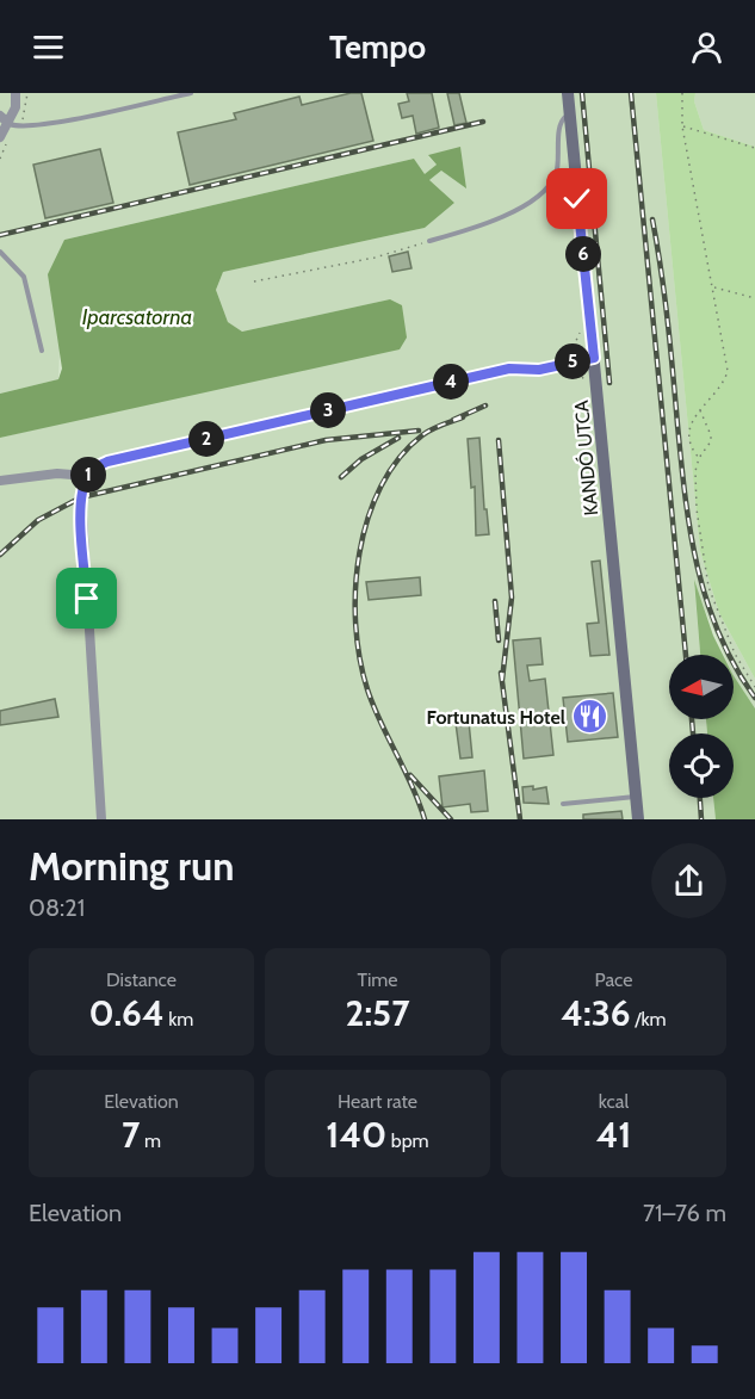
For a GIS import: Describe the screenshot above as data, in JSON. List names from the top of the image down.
{
  "streets": {
    "street": ["KANDÓ UTCA"]
  },
  "water": ["Iparcsatorna"],
  "places": {
    "restaurant": ["Fortunatus Hotel"]
  },
  "north": "left",
  "page": {
    "header": "Tempo",
    "pins": [
      "6",
      "5",
      "4",
      "3",
      "2",
      "1"
    ],
    "heading": ["Morning run", "08:21"],
    "stats": [
      ["Distance", "0.64 km"],
      ["Time", "2:57"],
      ["Pace", "4:36 /km"],
      ["Elevation", "7 m"],
      ["Heart rate", "140 bpm"],
      ["kcal", "41"]
    ],
    "chart": ["Elevation", "71–76 m"]
  }
}
